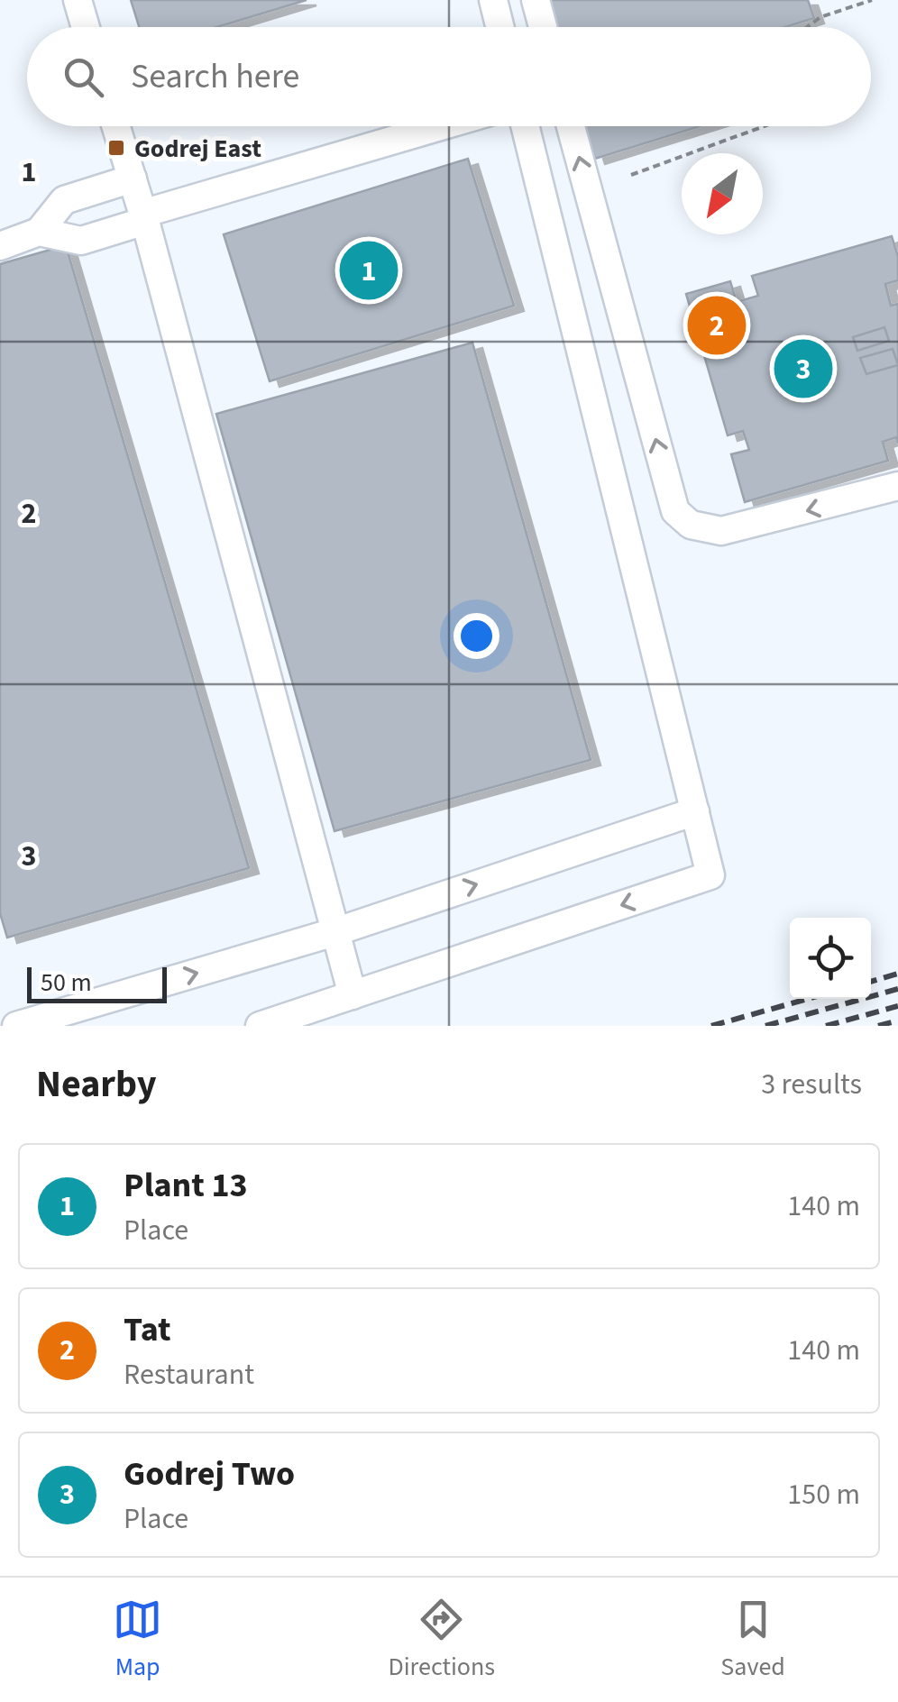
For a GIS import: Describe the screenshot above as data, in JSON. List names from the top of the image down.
{
  "places": {
    "transit": ["Godrej East"]
  },
  "scale_bar": "50 m",
  "north": "bottom left",
  "page": {
    "search": "Search here",
    "pins": ["1", "2", "3"],
    "scale": "50 m",
    "heading": ["Nearby", "3 results"],
    "list": [
      {
        "mark": "1",
        "name": "Plant 13",
        "note": "Place",
        "value": "140 m"
      },
      {
        "mark": "2",
        "name": "Tat",
        "note": "Restaurant",
        "value": "140 m"
      },
      {
        "mark": "3",
        "name": "Godrej Two",
        "note": "Place",
        "value": "150 m"
      }
    ],
    "nav": ["Map", "Directions", "Saved"]
  },
  "grid": {
    "rows": ["1", "2", "3"]
  }
}
